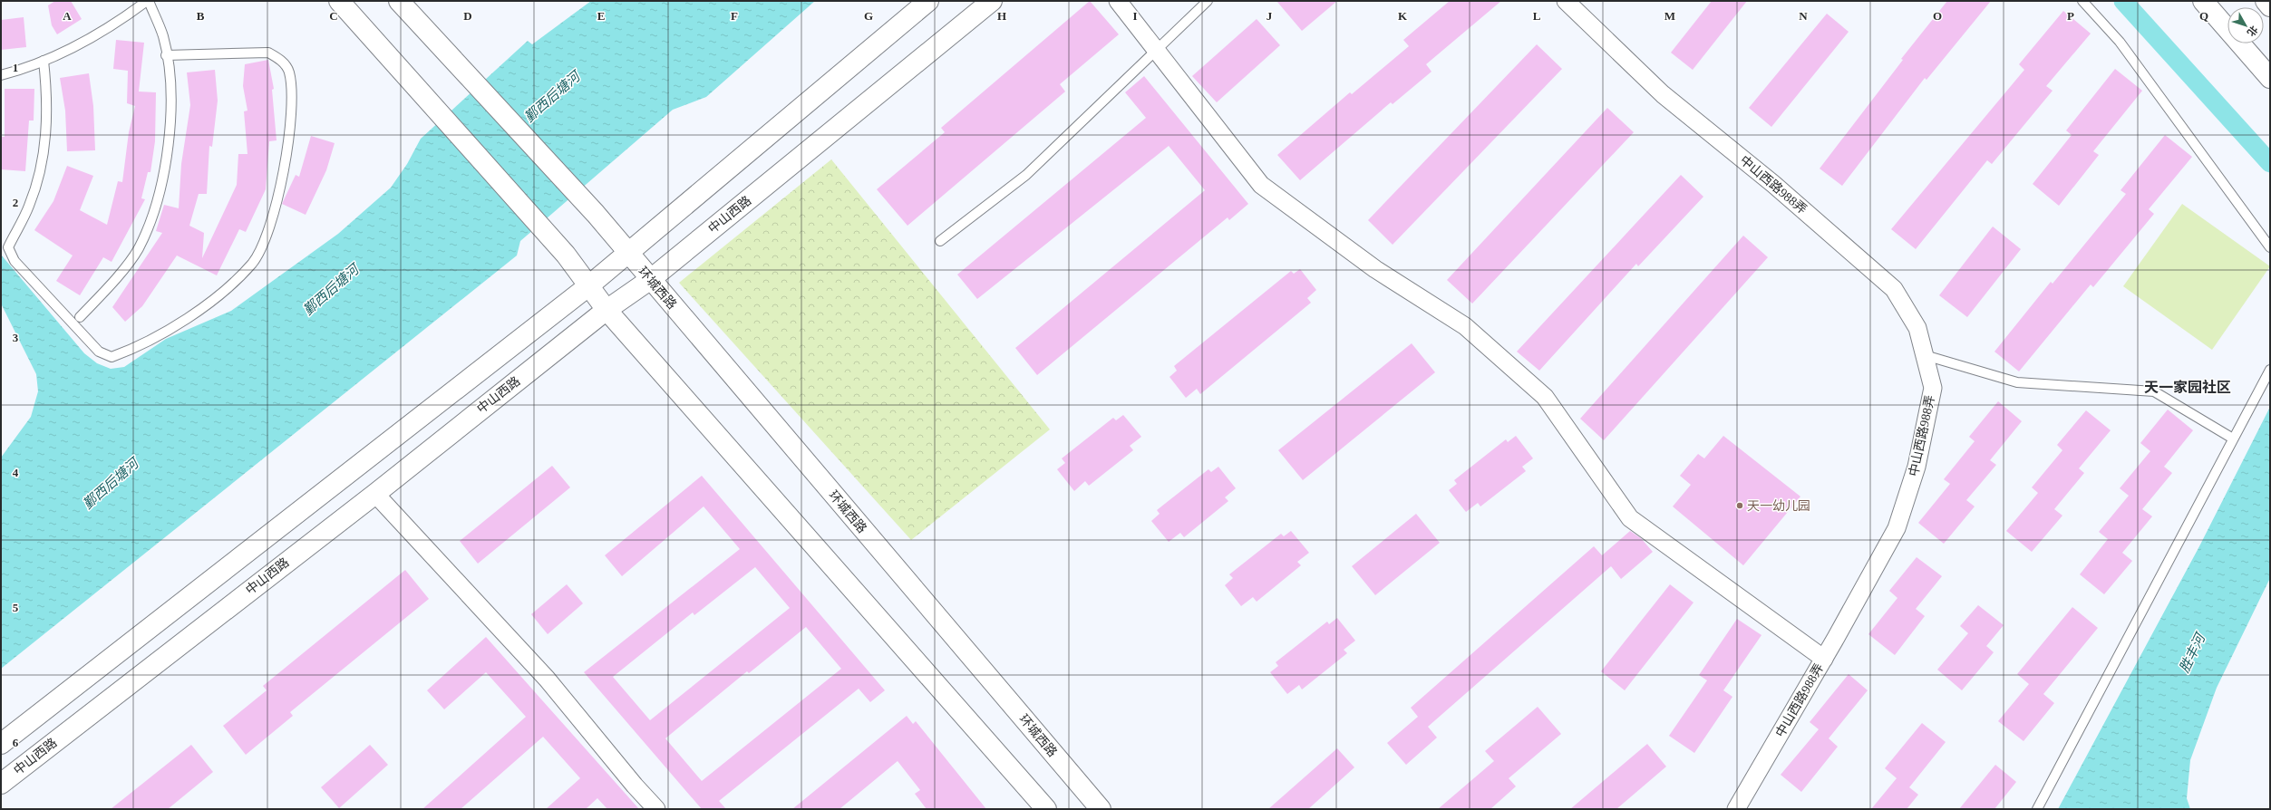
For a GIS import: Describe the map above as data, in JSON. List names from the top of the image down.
{
  "streets": {
    "main road": ["中山西路", "环城西路"],
    "street": ["中山西路988弄"]
  },
  "crossings": [
    ["中山西路", "环城西路"]
  ],
  "districts": ["天一家园社区"],
  "water": ["鄞西后塘河", "胜丰河"],
  "places": ["天一幼儿园"],
  "north": "bottom right",
  "grid": {
    "columns": [
      "A",
      "B",
      "C",
      "D",
      "E",
      "F",
      "G",
      "H",
      "I",
      "J",
      "K",
      "L",
      "M",
      "N",
      "O",
      "P",
      "Q"
    ],
    "rows": [
      "1",
      "2",
      "3",
      "4",
      "5",
      "6"
    ]
  }
}
